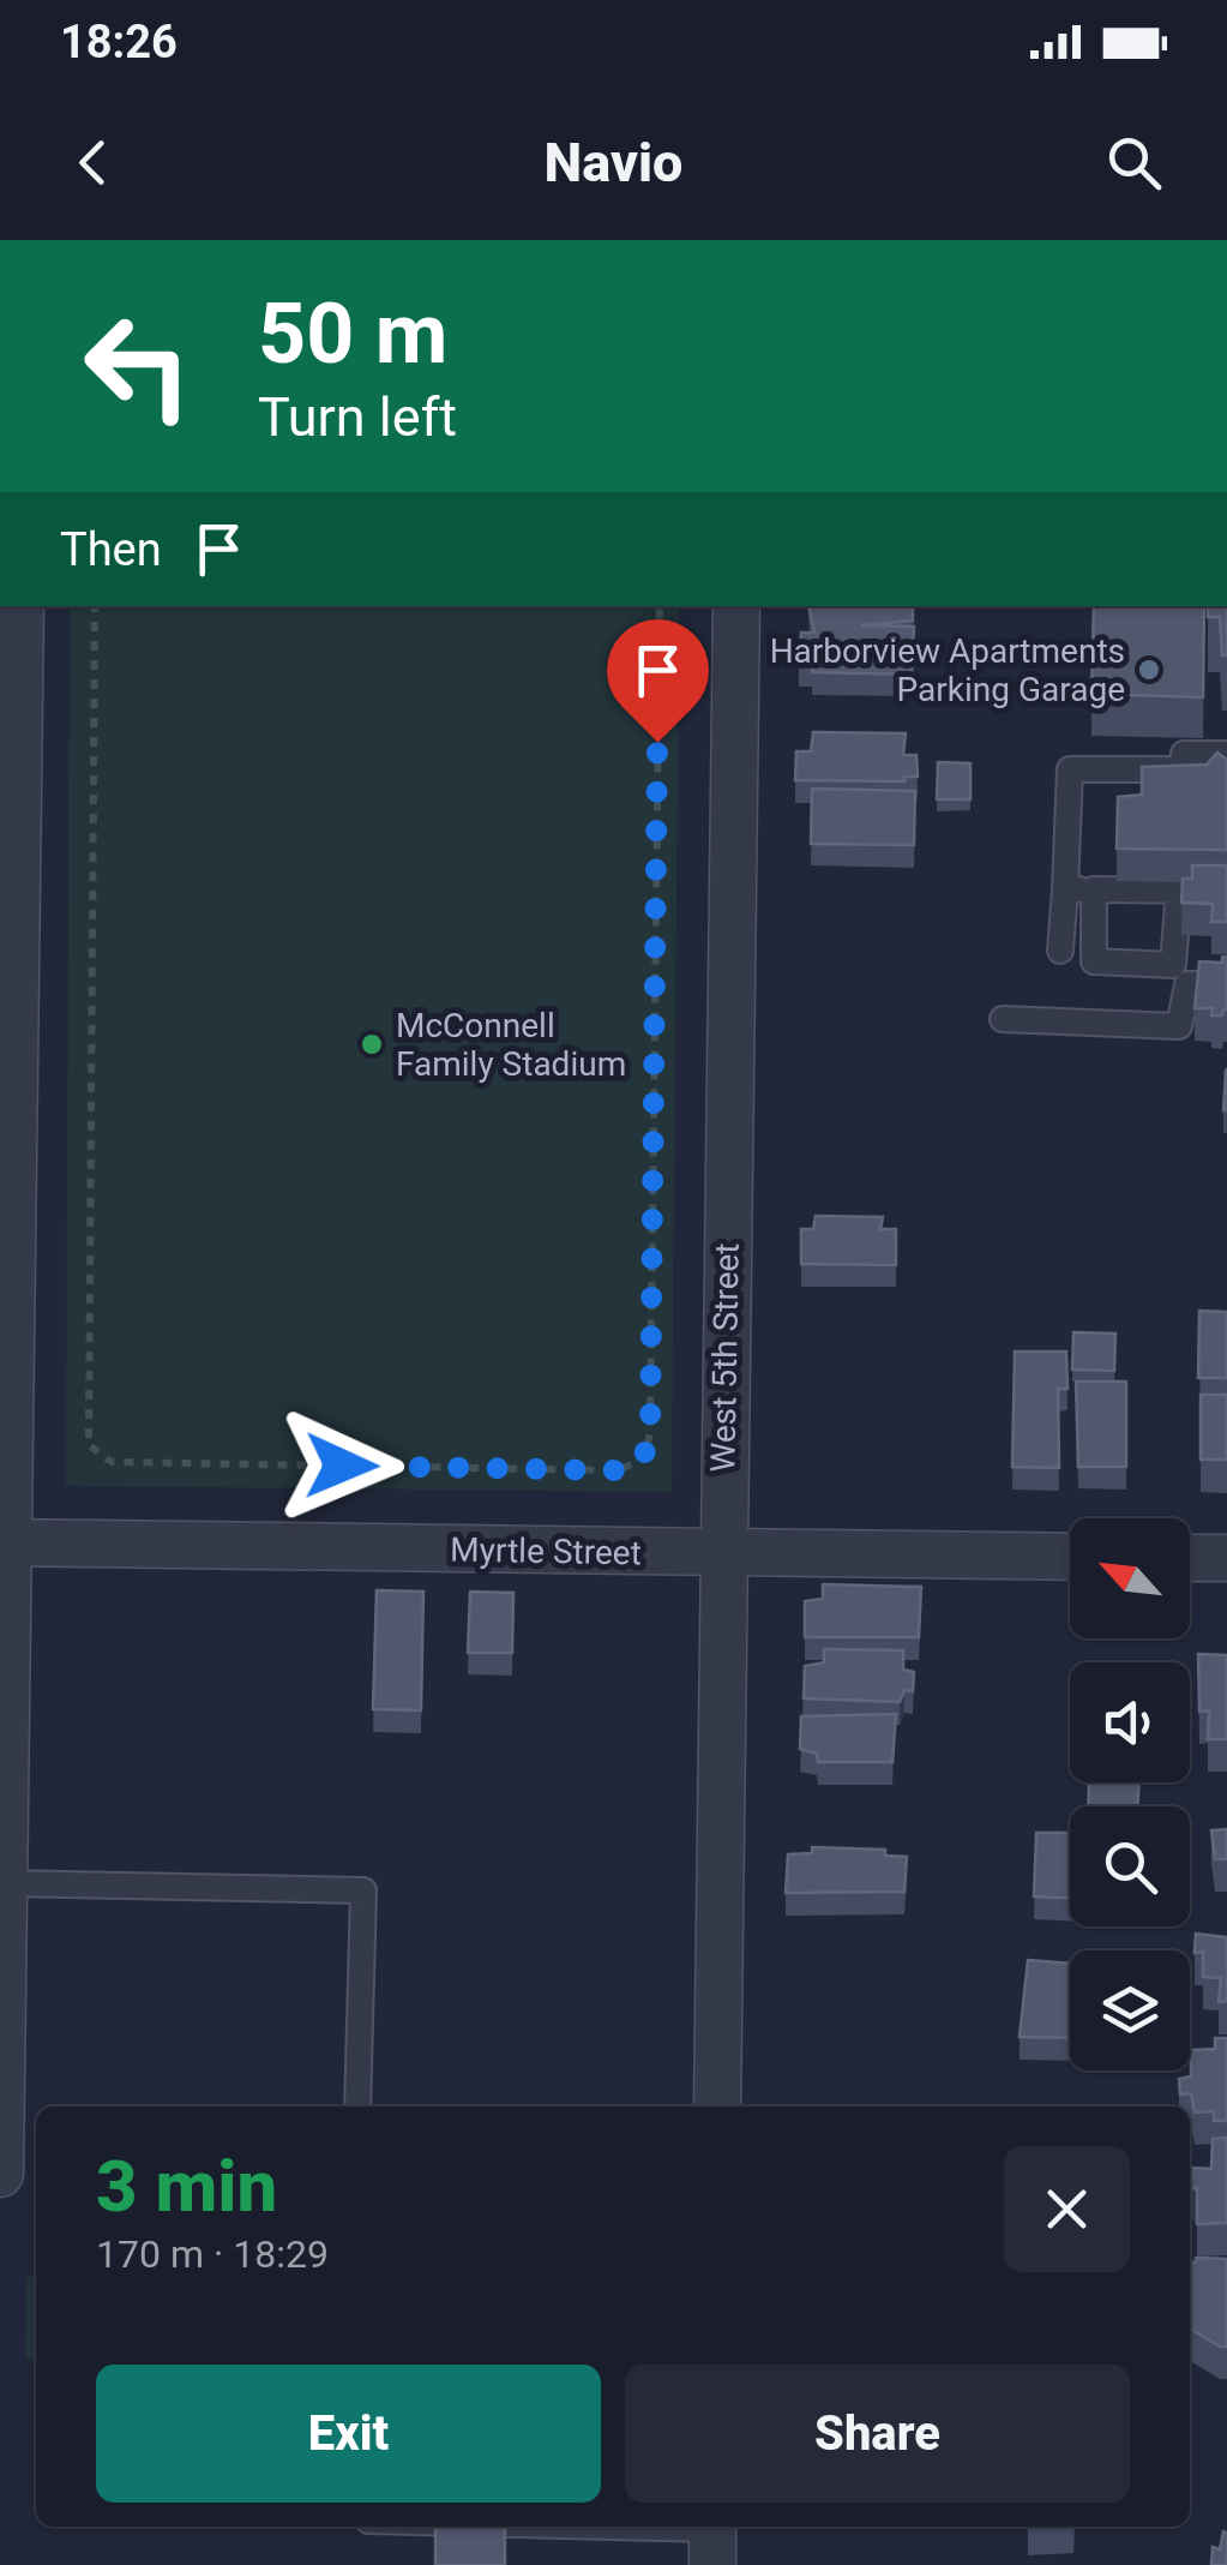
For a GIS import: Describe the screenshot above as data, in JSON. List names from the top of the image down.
{
  "streets": {
    "street": ["West 5th Street", "Myrtle Street"]
  },
  "crossings": [
    ["West 5th Street", "Myrtle Street"]
  ],
  "places": ["Harborview Apartments Parking Garage", "McConnell Family Stadium"],
  "north": "top left",
  "page": {
    "status": "18:26",
    "header": "Navio",
    "turn": ["50 m", "Turn left"],
    "then": "Then",
    "heading": ["3 min", "170 m · 18:29"],
    "buttons": ["Exit", "Share"]
  }
}
